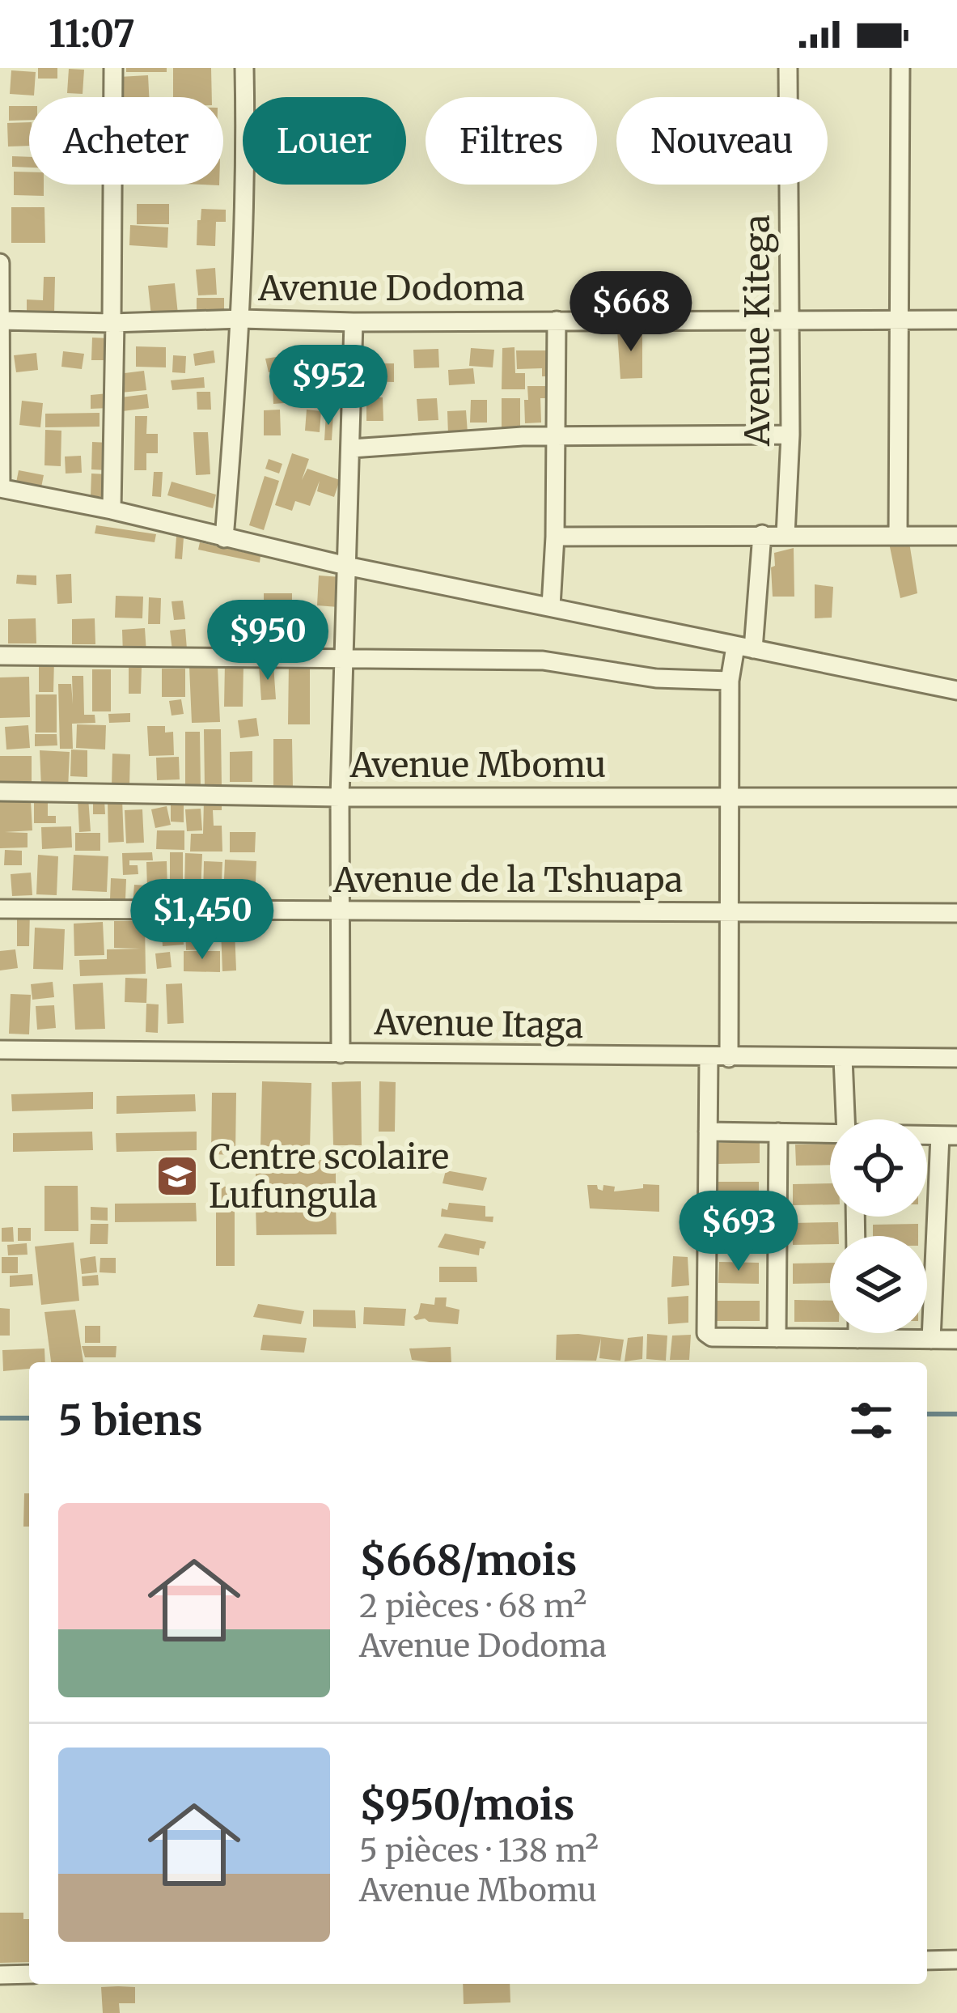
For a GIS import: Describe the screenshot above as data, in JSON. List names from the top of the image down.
{
  "streets": {
    "street": [
      "Avenue Dodoma",
      "Avenue Kitega",
      "Avenue Mbomu",
      "Avenue de la Tshuapa",
      "Avenue Itaga"
    ]
  },
  "crossings": [
    ["Avenue Dodoma", "Avenue Kitega"]
  ],
  "places": {
    "school or university": ["Centre scolaire Lufungula"]
  },
  "page": {
    "status": "11:07",
    "chip": [
      "Acheter",
      "Louer",
      "Filtres",
      "Nouveau"
    ],
    "price": [
      "$668",
      "$952",
      "$950",
      "$1,450",
      "$693"
    ],
    "heading": "5 biens",
    "list": [
      {
        "name": "$668/mois",
        "note": "2 pièces · 68 m² · Avenue Dodoma"
      },
      {
        "name": "$950/mois",
        "note": "5 pièces · 138 m² · Avenue Mbomu"
      }
    ]
  }
}
